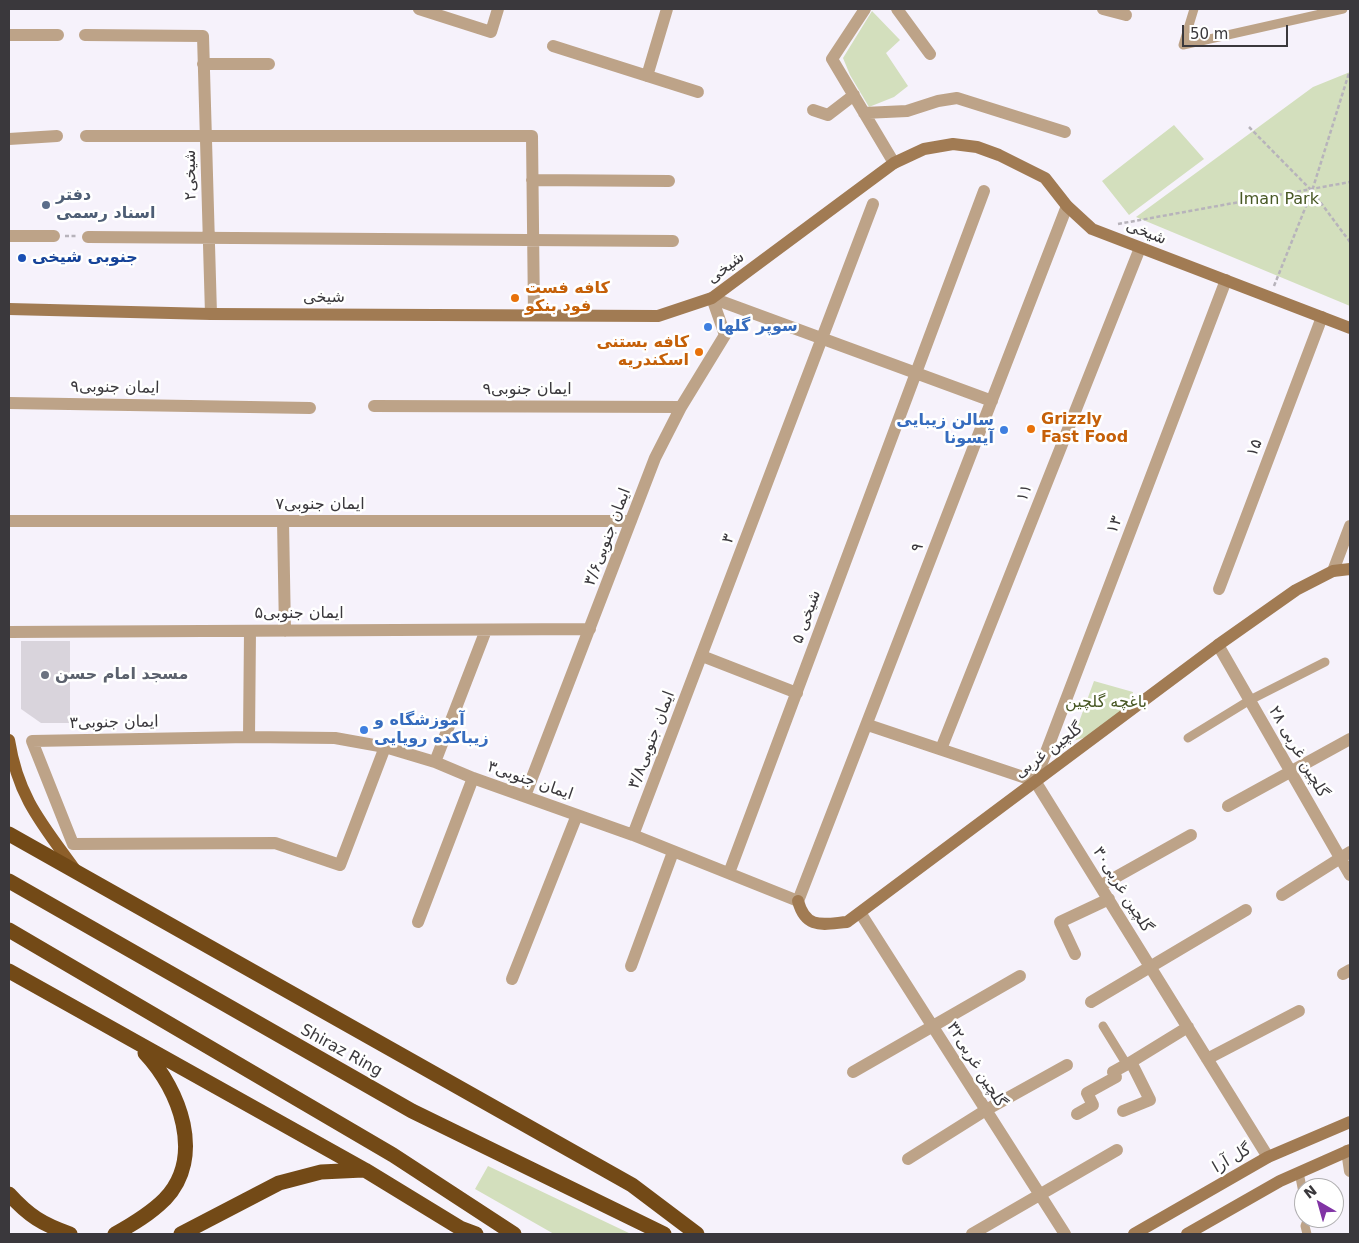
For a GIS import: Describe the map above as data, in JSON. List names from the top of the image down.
{
  "streets": {
    "highway": ["Shiraz Ring"],
    "street": [
      "شیخی۲",
      "شیخی",
      "ایمان جنوبی۹",
      "۱۵",
      "۱۱",
      "ایمان جنوبی۷",
      "۱۳",
      "ایمان جنوبی۳/۶",
      "۳",
      "۹",
      "ایمان جنوبی۵",
      "شیخی ۵",
      "ایمان جنوبی۳",
      "ایمان جنوبی۳/۸",
      "گلچین غربی",
      "گلچین غربی ۲۸",
      "گلچین غربی۳۰",
      "گلچین غربی۳۲",
      "گل آرا"
    ]
  },
  "crossings": [
    ["شیخی۲", "شیخی"],
    ["شیخی", "۱۵"],
    ["شیخی", "۱۱"],
    ["شیخی", "۱۳"],
    ["شیخی", "ایمان جنوبی۳/۶"],
    ["شیخی", "۹"],
    ["ایمان جنوبی۹", "ایمان جنوبی۳/۶"],
    ["ایمان جنوبی۷", "ایمان جنوبی۳/۶"],
    ["۱۳", "گلچین غربی"],
    ["۱۳", "گلچین غربی۳۰"],
    ["ایمان جنوبی۳/۶", "ایمان جنوبی۵"],
    ["ایمان جنوبی۳/۶", "ایمان جنوبی۳"],
    ["۳", "ایمان جنوبی۳/۸"],
    ["۹", "ایمان جنوبی۳"],
    ["۹", "گلچین غربی"],
    ["شیخی ۵", "ایمان جنوبی۳"],
    ["ایمان جنوبی۳", "ایمان جنوبی۳/۸"],
    ["ایمان جنوبی۳", "گلچین غربی"],
    ["گلچین غربی", "گلچین غربی ۲۸"],
    ["گلچین غربی", "گلچین غربی۳۰"],
    ["گلچین غربی", "گلچین غربی۳۲"],
    ["گلچین غربی۳۰", "گل آرا"]
  ],
  "parks": ["Iman Park", "باغچه گلچین"],
  "places": [
    "دفتر اسناد رسمی",
    "جنوبی شیخی",
    "کافه فست فود بنکو",
    "سوپر گلها",
    "کافه بستنی اسکندریه",
    "Grizzly Fast Food",
    "سالن زیبایی آیسونا",
    "مسجد امام حسن",
    "آموزشگاه و زیباکده رویایی"
  ],
  "scale_bar": "50 m",
  "north": "top left"
}
